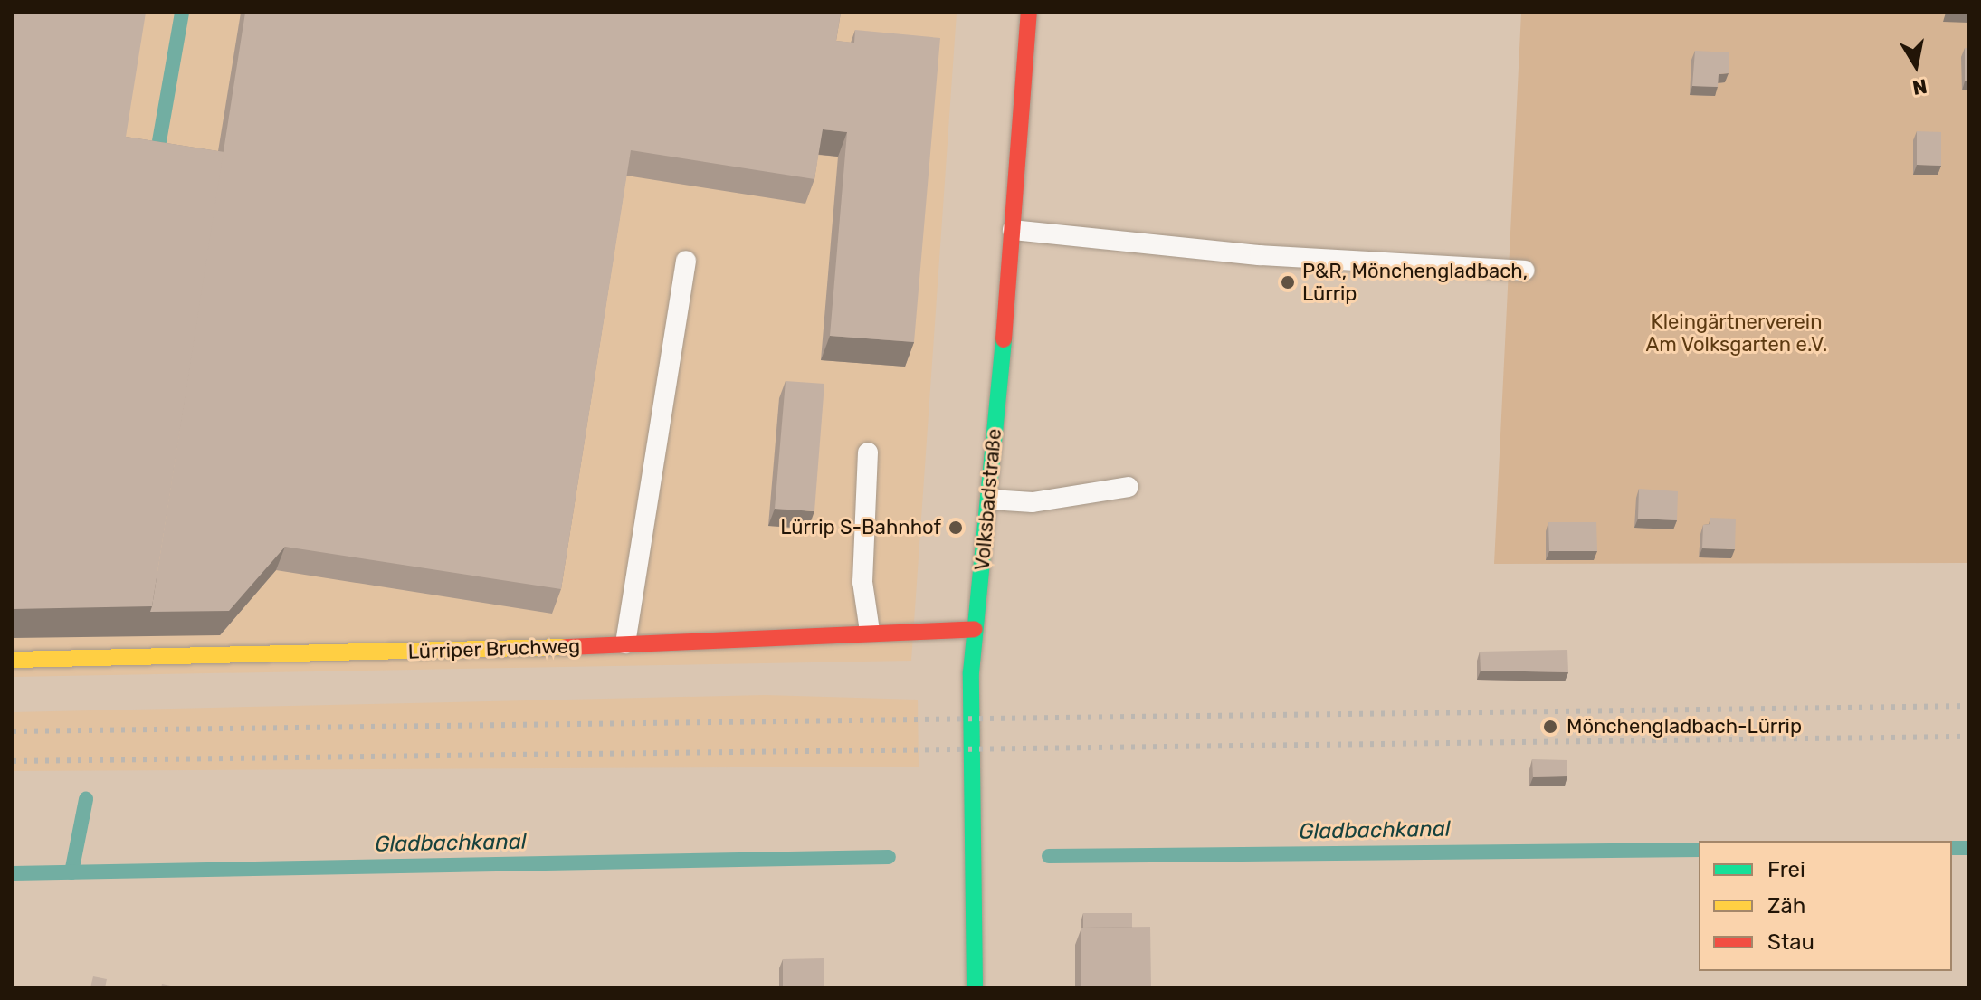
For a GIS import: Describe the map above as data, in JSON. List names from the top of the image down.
{
  "streets": {
    "main road": ["Volksbadstraße", "Lürriper Bruchweg"]
  },
  "crossings": [
    ["Volksbadstraße", "Lürriper Bruchweg"]
  ],
  "water": ["Gladbachkanal"],
  "parks": ["Kleingärtnerverein Am Volksgarten e.V."],
  "places": ["P&R, Mönchengladbach, Lürrip", "Lürrip S-Bahnhof", "Mönchengladbach-Lürrip"],
  "legend": ["Frei", "Zäh", "Stau"],
  "north": "bottom"
}
